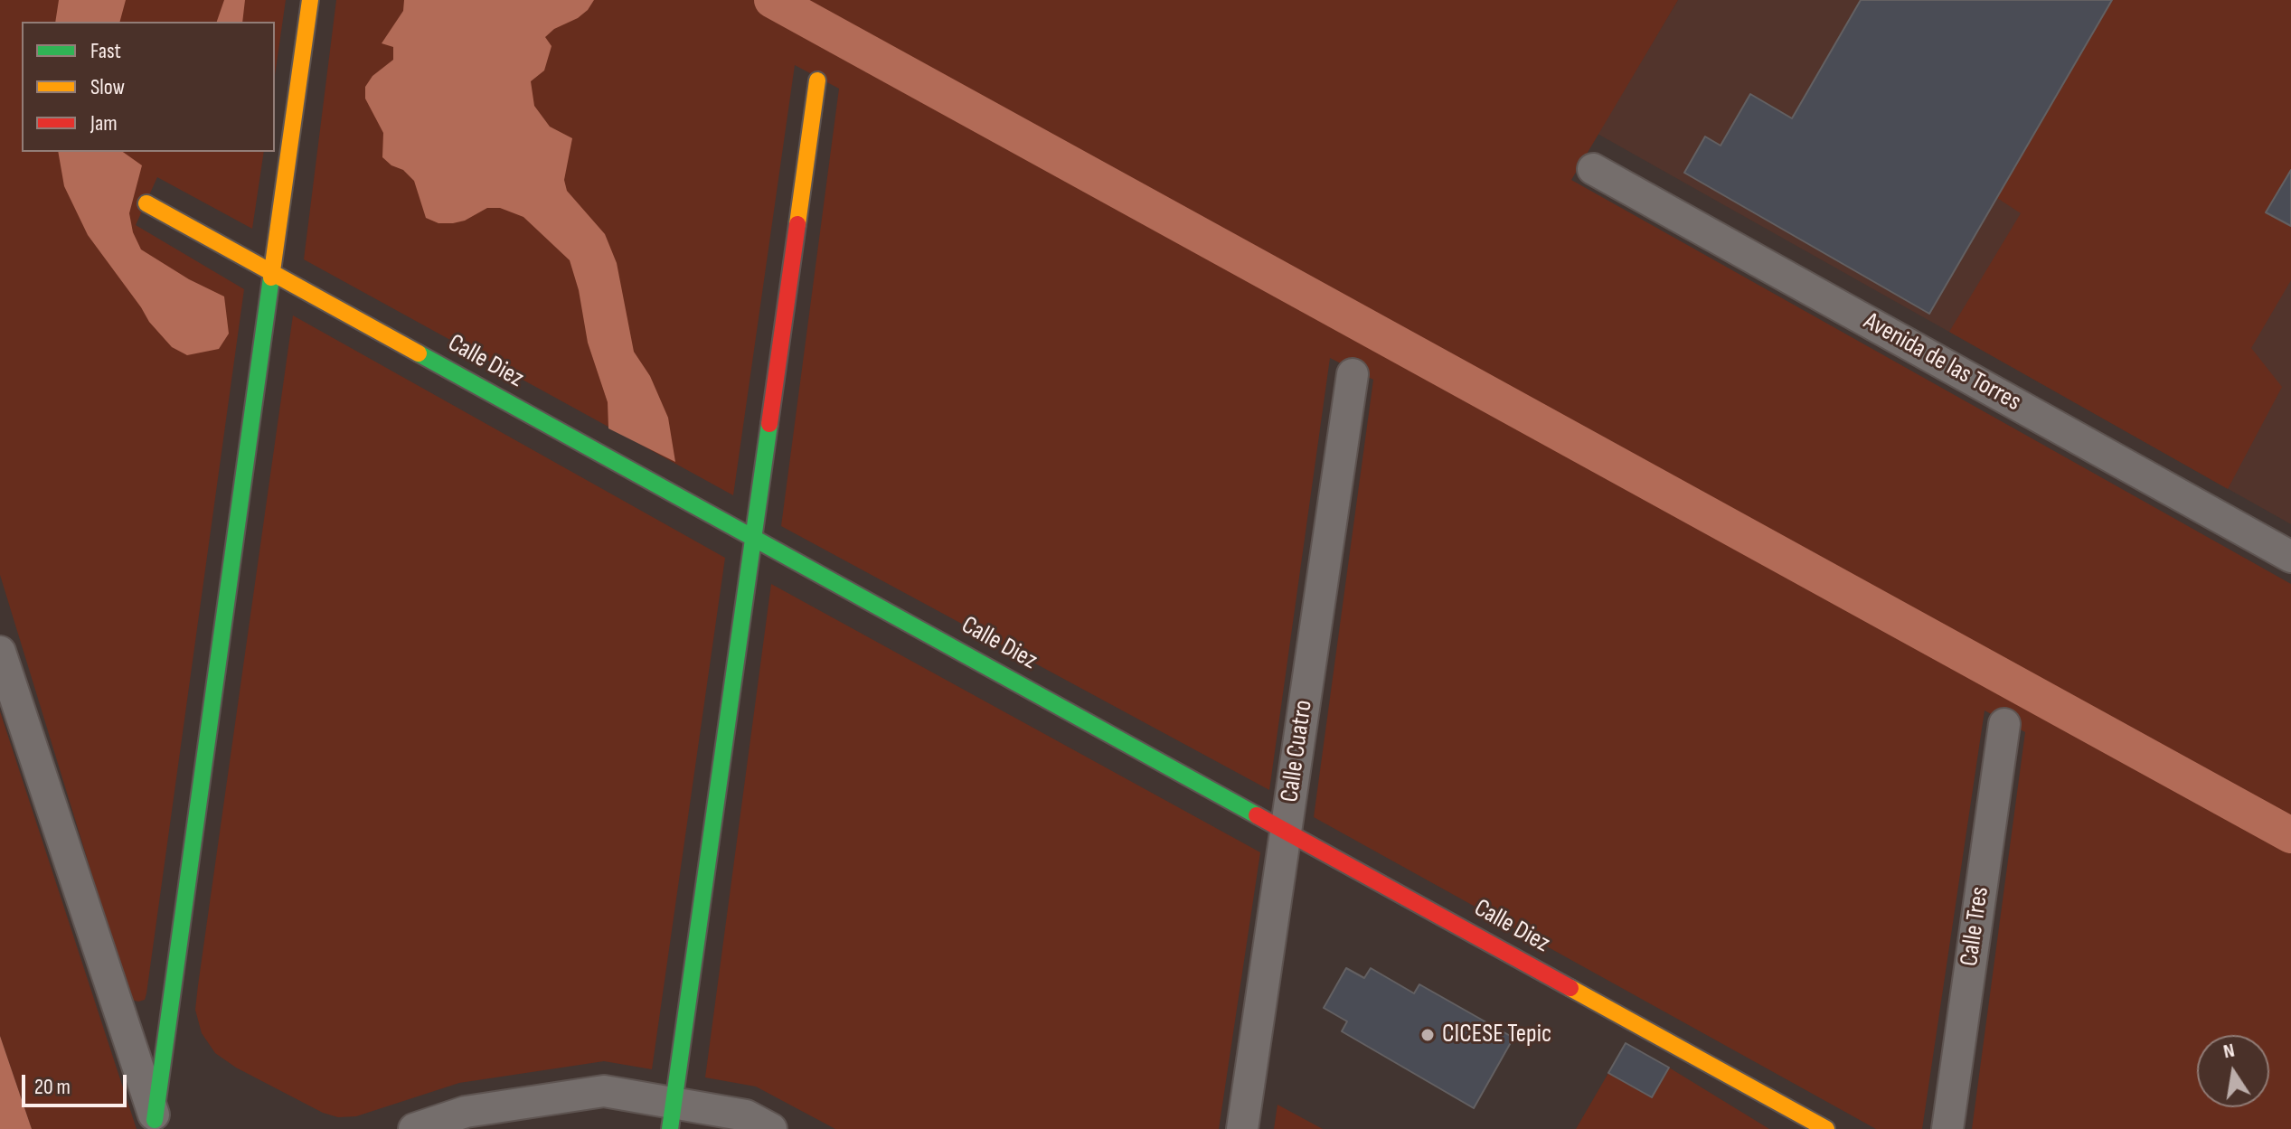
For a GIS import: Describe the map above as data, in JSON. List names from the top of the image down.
{
  "streets": {
    "street": [
      "Calle Diez",
      "Avenida de las Torres",
      "Calle Cuatro",
      "Calle Tres"
    ]
  },
  "crossings": [
    ["Calle Diez", "Calle Cuatro"]
  ],
  "places": ["CICESE Tepic"],
  "legend": ["Fast", "Slow", "Jam"],
  "scale_bar": "20 m",
  "north": "top"
}
